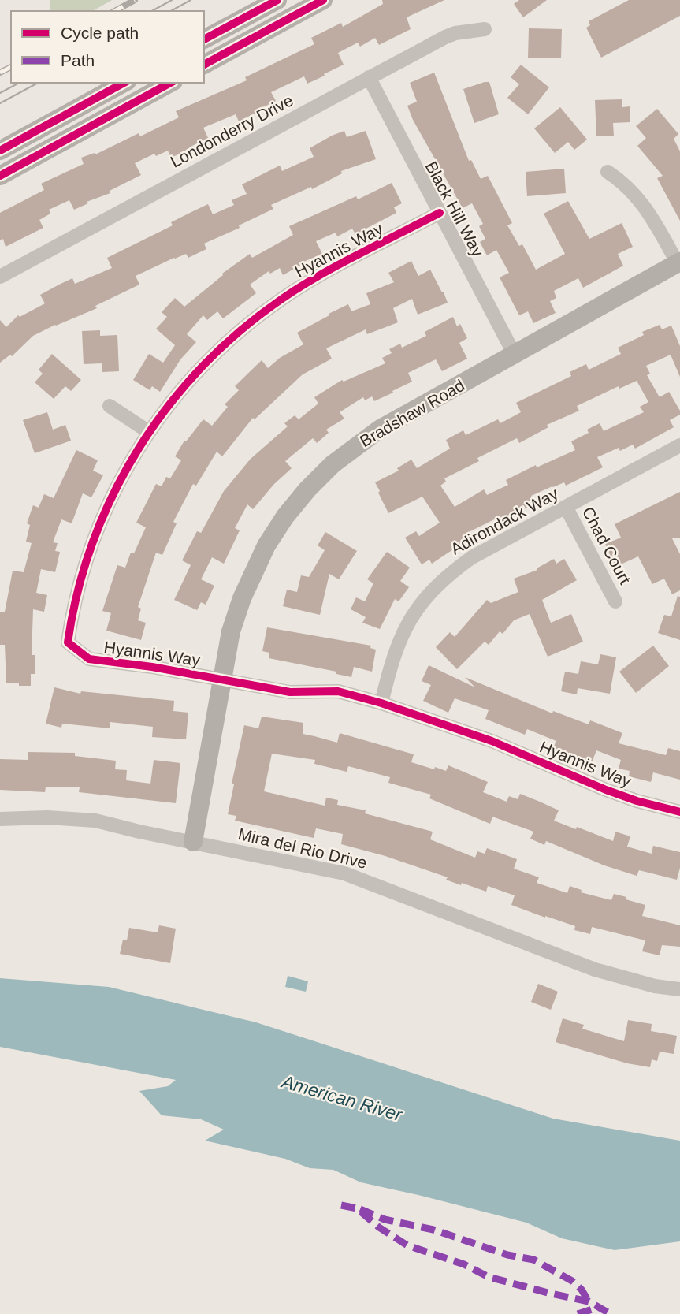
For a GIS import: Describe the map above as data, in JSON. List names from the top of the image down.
{
  "streets": {
    "street": [
      "Londonderry Drive",
      "Black Hill Way",
      "Hyannis Way",
      "Bradshaw Road",
      "Adirondack Way",
      "Chad Court",
      "Mira del Rio Drive"
    ]
  },
  "crossings": [
    ["Londonderry Drive", "Black Hill Way"],
    ["Black Hill Way", "Hyannis Way"],
    ["Black Hill Way", "Bradshaw Road"],
    ["Hyannis Way", "Bradshaw Road"],
    ["Hyannis Way", "Adirondack Way"],
    ["Bradshaw Road", "Mira del Rio Drive"],
    ["Adirondack Way", "Chad Court"]
  ],
  "water": ["American River"],
  "legend": ["Cycle path", "Path"]
}
